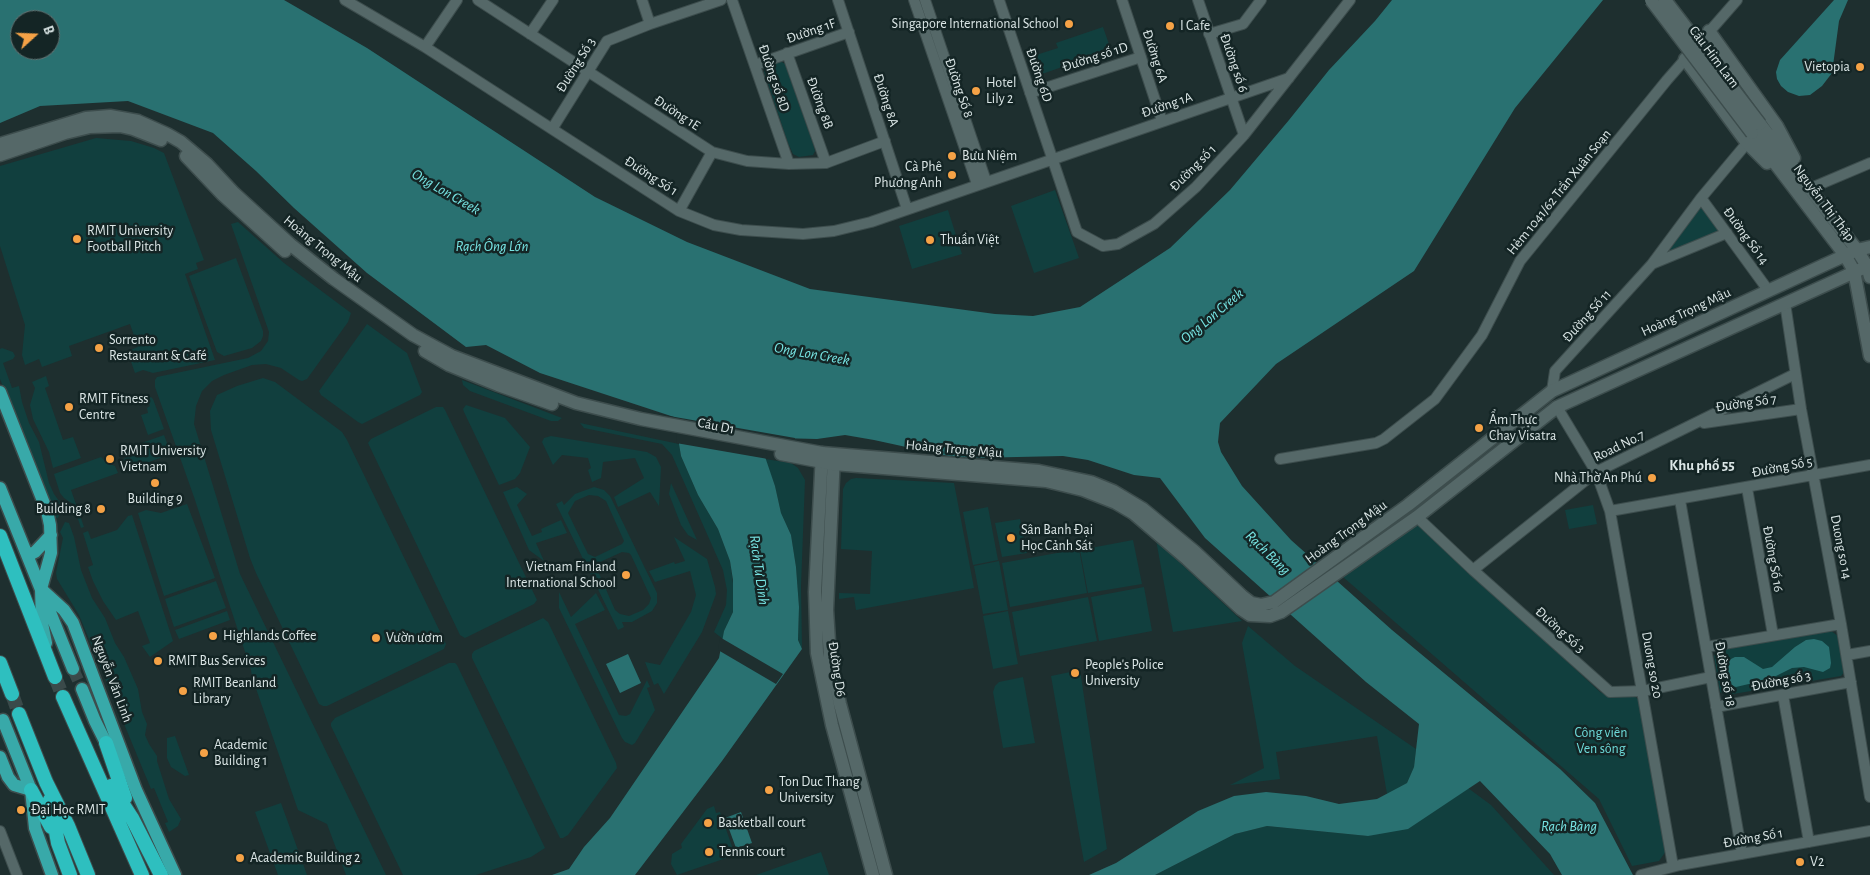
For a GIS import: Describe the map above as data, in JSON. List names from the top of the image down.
{
  "streets": {
    "highway": ["Nguyễn Văn Linh"],
    "main road": [
      "Cầu Him Lam",
      "Nguyễn Thị Thập",
      "Hoàng Trọng Mậu",
      "Cầu D1",
      "Đường D6"
    ],
    "street": [
      "Đường 1F",
      "Đường 6A",
      "Đường số 1D",
      "Đường số 6",
      "Đường Số 3",
      "Đường 6D",
      "Đường số 8D",
      "Đường Số 8",
      "Đường 8A",
      "Đường 8B",
      "Đường 1A",
      "Đường 1E",
      "Đường số 1",
      "Đường Số 1",
      "Hẻm 1041/62 Trần Xuân Soạn",
      "Đường Số 14",
      "Đường Số 11",
      "Đường Số 7",
      "Road No.7",
      "Đường Số 5",
      "Duong so 14",
      "Đường Số 16",
      "Duong so 20",
      "Đường số 18",
      "Đường số 3"
    ]
  },
  "crossings": [
    ["Đường 1F", "Đường số 8D"],
    ["Đường 1F", "Đường 8A"],
    ["Đường 1F", "Đường 8B"],
    ["Đường 6A", "Đường số 1D"],
    ["Đường 6A", "Đường 1A"],
    ["Đường số 1D", "Đường 6D"],
    ["Cầu Him Lam", "Nguyễn Thị Thập"],
    ["Cầu Him Lam", "Đường Số 11"],
    ["Đường số 6", "Đường 1A"],
    ["Đường số 6", "Đường số 1"],
    ["Đường Số 3", "Đường 1E"],
    ["Đường Số 3", "Đường Số 1"],
    ["Đường Số 3", "Hoàng Trọng Mậu"],
    ["Đường Số 3", "Road No.7"],
    ["Đường Số 3", "Duong so 20"],
    ["Đường Số 3", "Đường số 18"],
    ["Đường 6D", "Đường 1A"],
    ["Đường 6D", "Đường số 1"],
    ["Đường 6D", "Đường Số 1"],
    ["Đường số 8D", "Đường 1E"],
    ["Đường Số 8", "Đường Số 1"],
    ["Đường 8A", "Đường 1E"],
    ["Đường 8A", "Đường Số 1"],
    ["Đường 8B", "Đường 1E"],
    ["Đường 1A", "Đường số 1"],
    ["Đường 1A", "Đường Số 1"],
    ["Đường số 1", "Đường Số 1"],
    ["Đường Số 1", "Duong so 20"],
    ["Đường Số 1", "Đường số 18"],
    ["Nguyễn Thị Thập", "Hoàng Trọng Mậu"],
    ["Nguyễn Thị Thập", "Đường Số 11"],
    ["Đường Số 14", "Hoàng Trọng Mậu"],
    ["Đường Số 14", "Đường Số 11"],
    ["Hoàng Trọng Mậu", "Đường Số 11"],
    ["Hoàng Trọng Mậu", "Cầu D1"],
    ["Hoàng Trọng Mậu", "Duong so 14"],
    ["Hoàng Trọng Mậu", "Duong so 20"],
    ["Hoàng Trọng Mậu", "Đường D6"],
    ["Đường Số 7", "Road No.7"],
    ["Đường Số 7", "Duong so 14"],
    ["Road No.7", "Duong so 14"],
    ["Road No.7", "Duong so 20"],
    ["Đường Số 5", "Duong so 14"],
    ["Đường Số 5", "Đường Số 16"],
    ["Đường Số 5", "Duong so 20"],
    ["Đường Số 5", "Đường số 18"],
    ["Duong so 14", "Đường số 3"],
    ["Đường số 18", "Đường số 3"]
  ],
  "districts": ["Khu phố 55"],
  "water": [
    "Ong Lon Creek",
    "Rạch Ông Lớn",
    "Rạch Bàng",
    "Rạch Tư Dinh"
  ],
  "parks": ["Công viên Ven sông"],
  "places": [
    "Singapore International School",
    "I Cafe",
    "Vietopia",
    "Hotel Lily 2",
    "Bưu Niệm",
    "Cà Phê Phương Anh",
    "RMIT University Football Pitch",
    "Thuần Việt",
    "Sorrento Restaurant & Café",
    "RMIT Fitness Centre",
    "Ẩm Thực Chay Visatra",
    "RMIT University Vietnam",
    "Nhà Thờ An Phú",
    "Building 9",
    "Building 8",
    "Sân Banh Đại Học Cảnh Sát",
    "Vietnam Finland International School",
    "Highlands Coffee",
    "Vườn ươm",
    "RMIT Bus Services",
    "People's Police University",
    "RMIT Beanland Library",
    "Academic Building 1",
    "Ton Duc Thang University",
    "Đại Học RMIT",
    "Basketball court",
    "Tennis court",
    "Academic Building 2",
    "V2"
  ],
  "north": "right"
}
